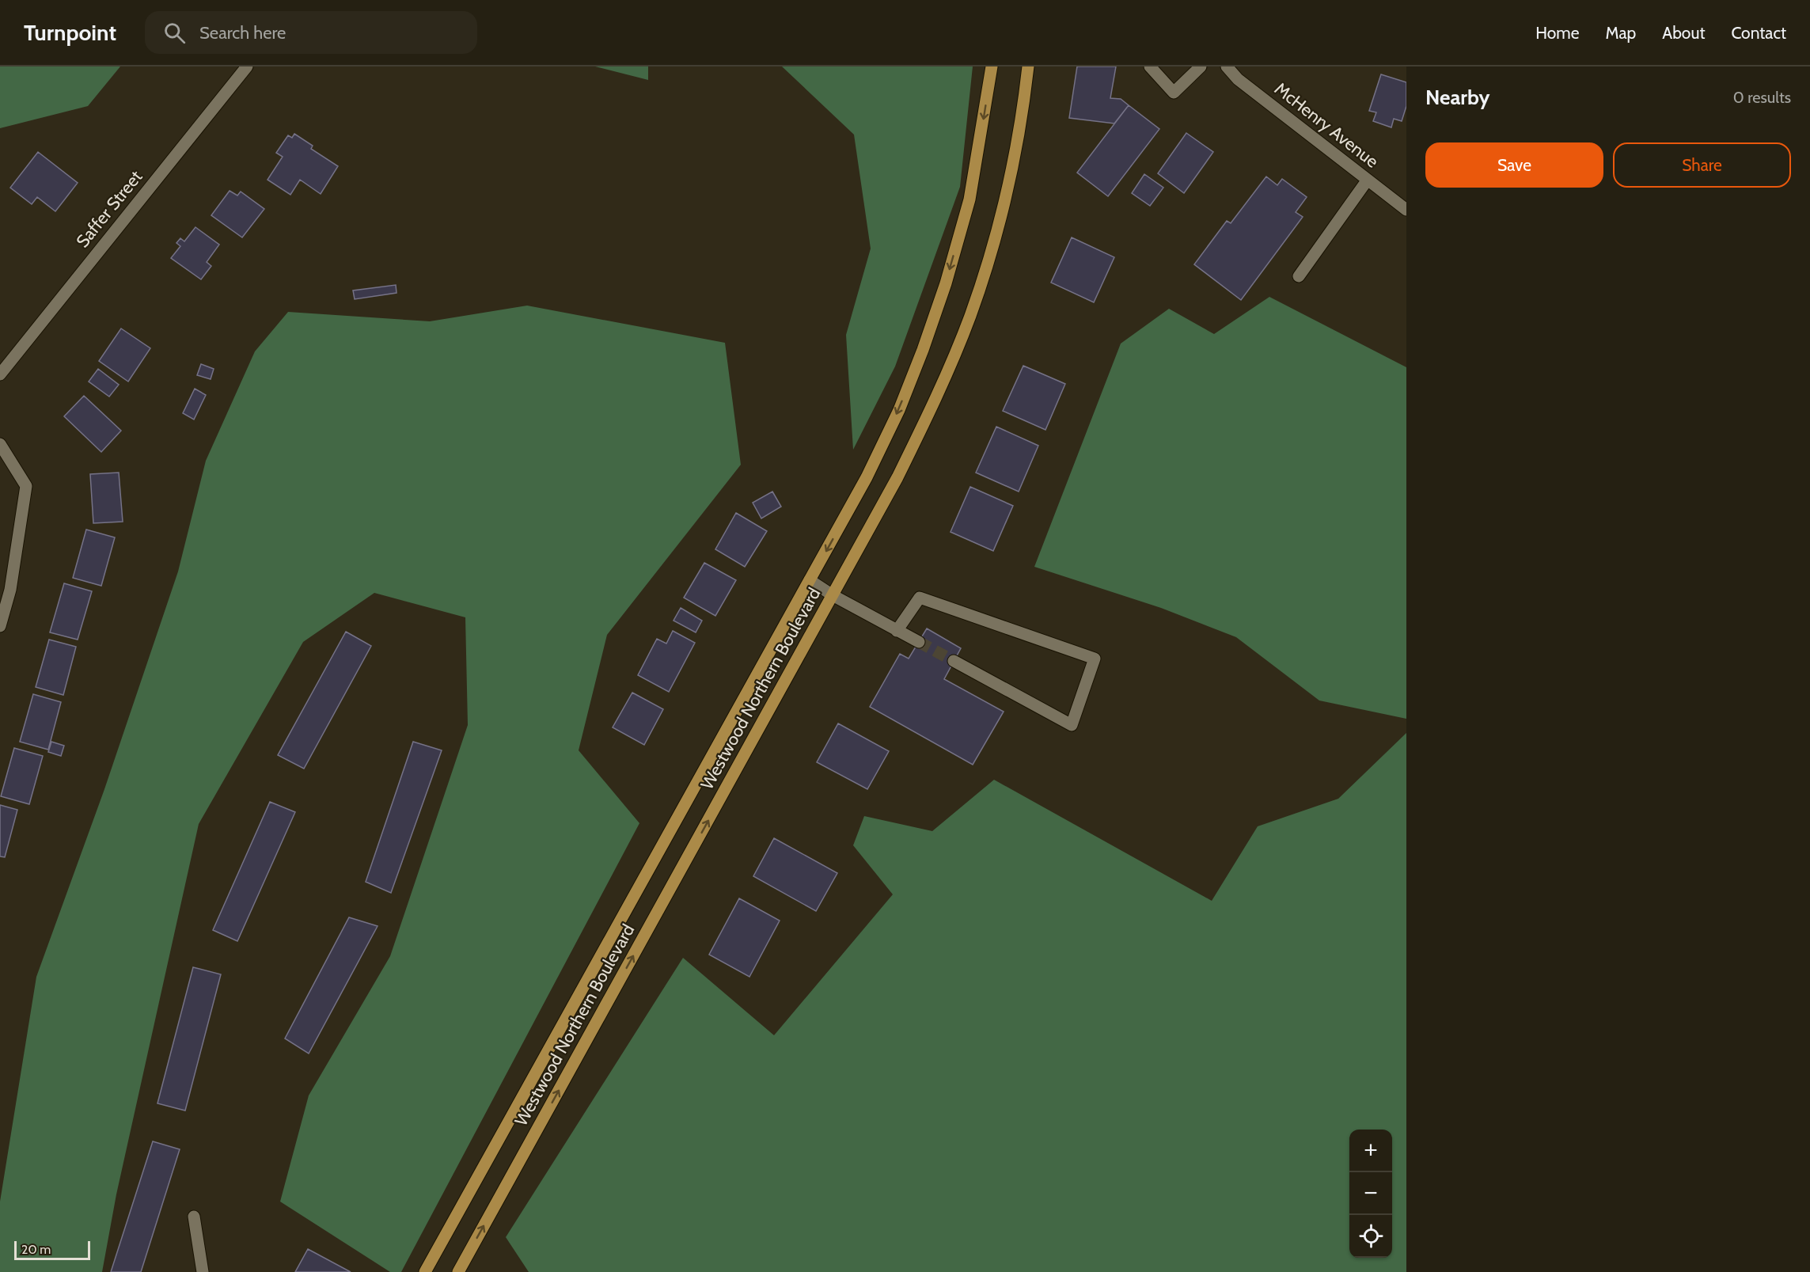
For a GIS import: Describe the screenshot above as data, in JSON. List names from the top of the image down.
{
  "streets": {
    "main road": ["Westwood Northern Boulevard"],
    "street": ["McHenry Avenue", "Saffer Street"]
  },
  "scale_bar": "20 m",
  "page": {
    "header": "Turnpoint",
    "search": "Search here",
    "nav": [
      "Home",
      "Map",
      "About",
      "Contact"
    ],
    "heading": ["Nearby", "0 results"],
    "buttons": ["Save", "Share"],
    "map_buttons": ["+", "−"],
    "scale": "20 m"
  }
}
